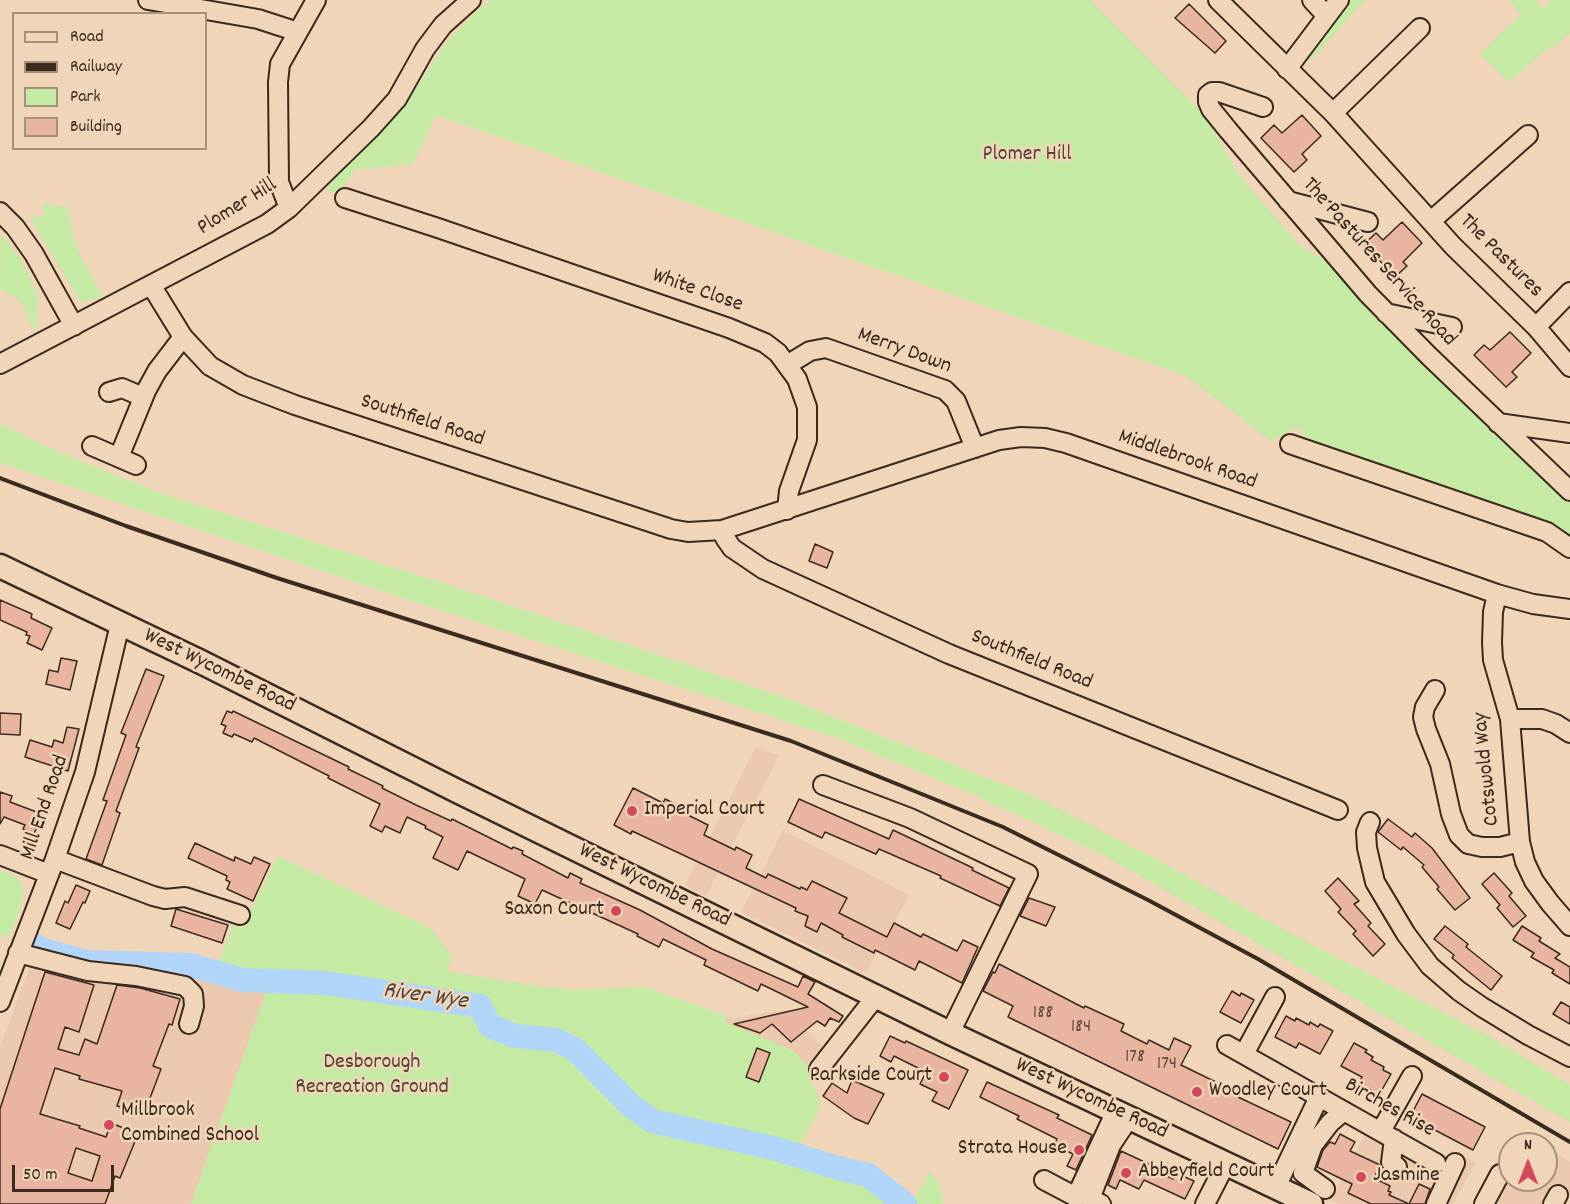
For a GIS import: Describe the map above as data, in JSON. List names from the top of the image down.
{
  "streets": {
    "main road": ["West Wycombe Road"],
    "street": [
      "Plomer Hill",
      "The Pastures",
      "The Pastures Service Road",
      "White Close",
      "Merry Down",
      "Southfield Road",
      "Middlebrook Road",
      "Cotswold Way",
      "Mill End Road",
      "Birches Rise"
    ]
  },
  "crossings": [
    ["Plomer Hill", "Southfield Road"],
    ["White Close", "Merry Down"],
    ["White Close", "Southfield Road"],
    ["White Close", "Middlebrook Road"],
    ["Merry Down", "Middlebrook Road"],
    ["Southfield Road", "Middlebrook Road"],
    ["Middlebrook Road", "Cotswold Way"],
    ["West Wycombe Road", "Mill End Road"],
    ["West Wycombe Road", "Birches Rise"]
  ],
  "water": ["River Wye"],
  "parks": ["Plomer Hill", "Desborough Recreation Ground"],
  "places": [
    "Imperial Court",
    "Saxon Court",
    "Parkside Court",
    "Woodley Court",
    "Millbrook Combined School",
    "Strata House",
    "Abbeyfield Court",
    "Jasmine"
  ],
  "house_numbers": [
    "188",
    "184",
    "178",
    "174"
  ],
  "legend": [
    "Road",
    "Railway",
    "Park",
    "Building"
  ],
  "scale_bar": "50 m",
  "north": "top"
}
